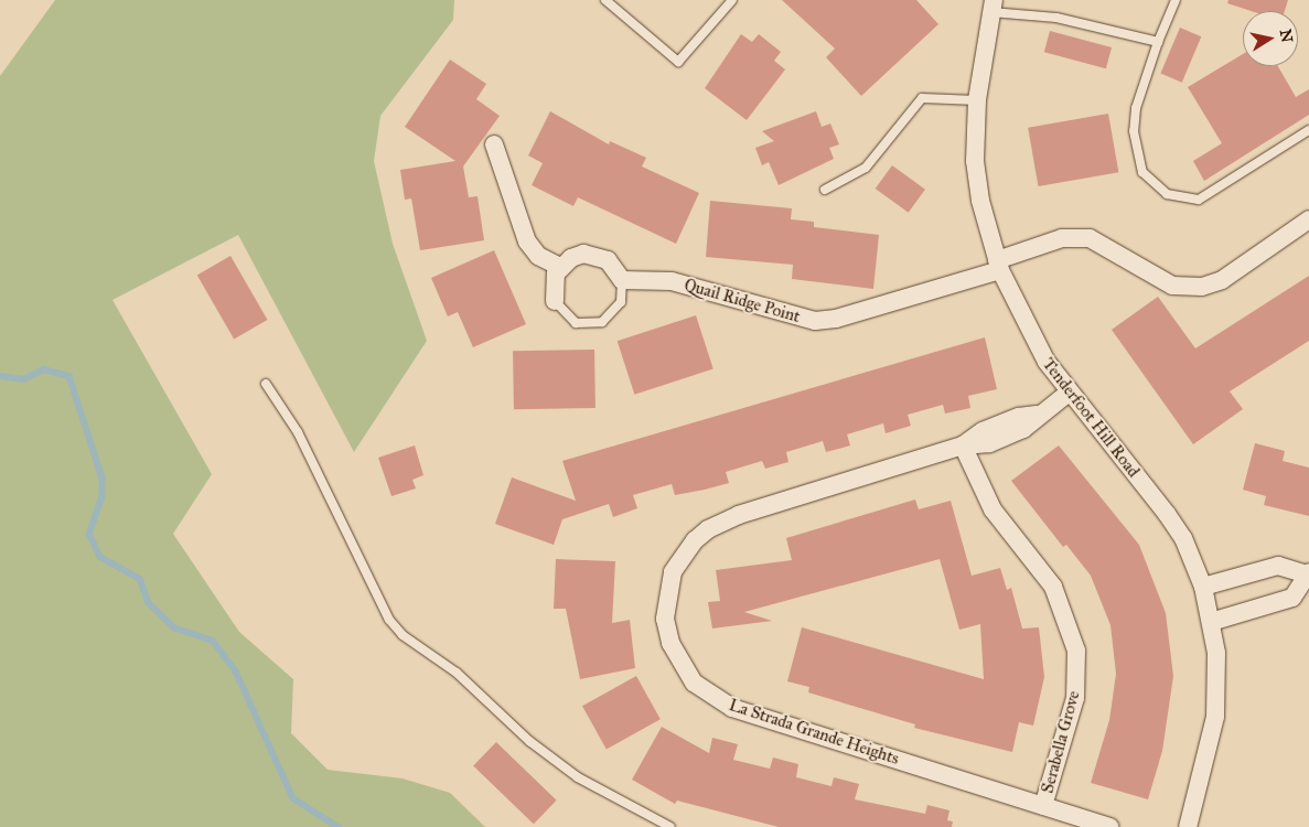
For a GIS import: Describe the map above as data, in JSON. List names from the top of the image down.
{
  "streets": {
    "street": [
      "Quail Ridge Point",
      "Tenderfoot Hill Road",
      "La Strada Grande Heights",
      "Serabella Grove"
    ]
  },
  "crossings": [
    ["Quail Ridge Point", "Tenderfoot Hill Road"],
    ["Tenderfoot Hill Road", "La Strada Grande Heights"],
    ["La Strada Grande Heights", "Serabella Grove"]
  ],
  "north": "right"
}
